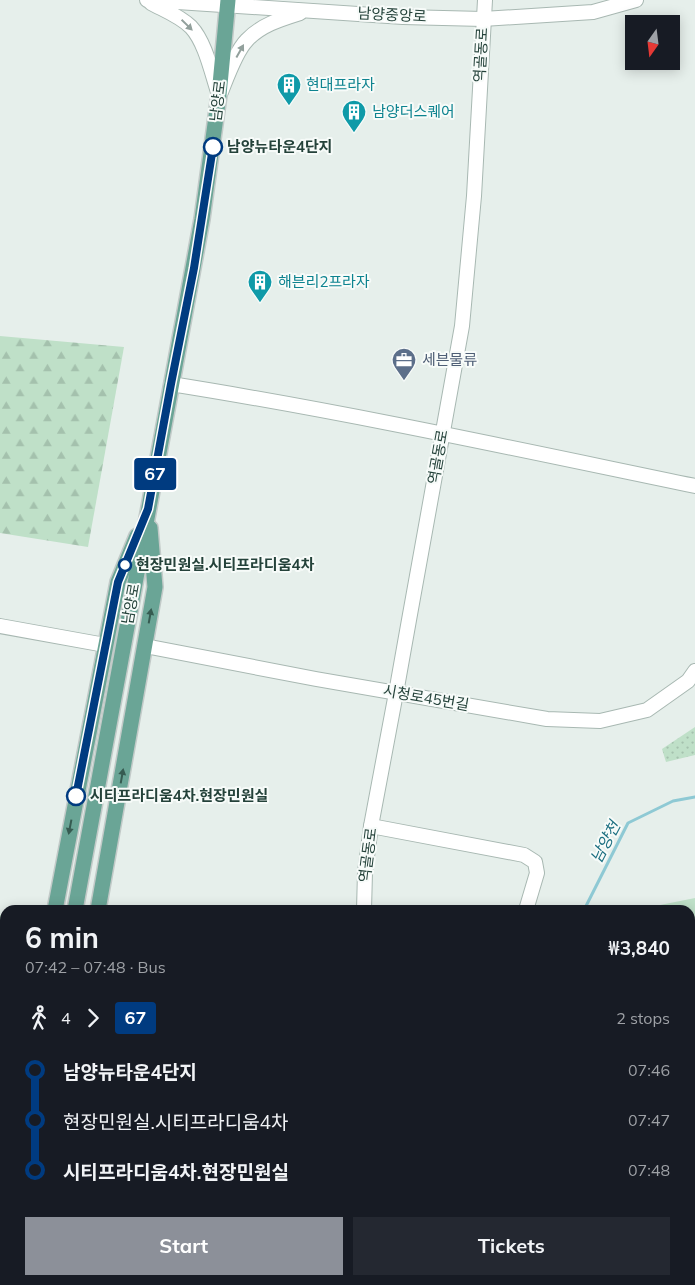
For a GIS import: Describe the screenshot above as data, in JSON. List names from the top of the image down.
{
  "streets": {
    "main road": ["남양로"],
    "street": ["남양중앙로", "역골동로", "시청로45번길"]
  },
  "crossings": [
    ["남양중앙로", "역골동로"],
    ["남양중앙로", "남양로"],
    ["역골동로", "시청로45번길"]
  ],
  "water": ["남양천"],
  "places": {
    "building": ["현대프라자", "남양더스퀘어", "해븐리2프라자"],
    "other": ["남양뉴타운4단지", "현장민원실.시티프라디움4차", "시티프라디움4차.현장민원실"],
    "office": ["세븐물류"]
  },
  "lines": ["bus line 67"],
  "north": "bottom",
  "page": {
    "on_map": "67",
    "heading": ["6 min", "07:42 – 07:48 · Bus", "₩3,840"],
    "legs": ["4", "67", "2 stops"],
    "list": [
      {
        "name": "남양뉴타운4단지",
        "value": "07:46"
      },
      {
        "name": "현장민원실.시티프라디움4차",
        "value": "07:47"
      },
      {
        "name": "시티프라디움4차.현장민원실",
        "value": "07:48"
      }
    ],
    "buttons": ["Start", "Tickets"]
  }
}
